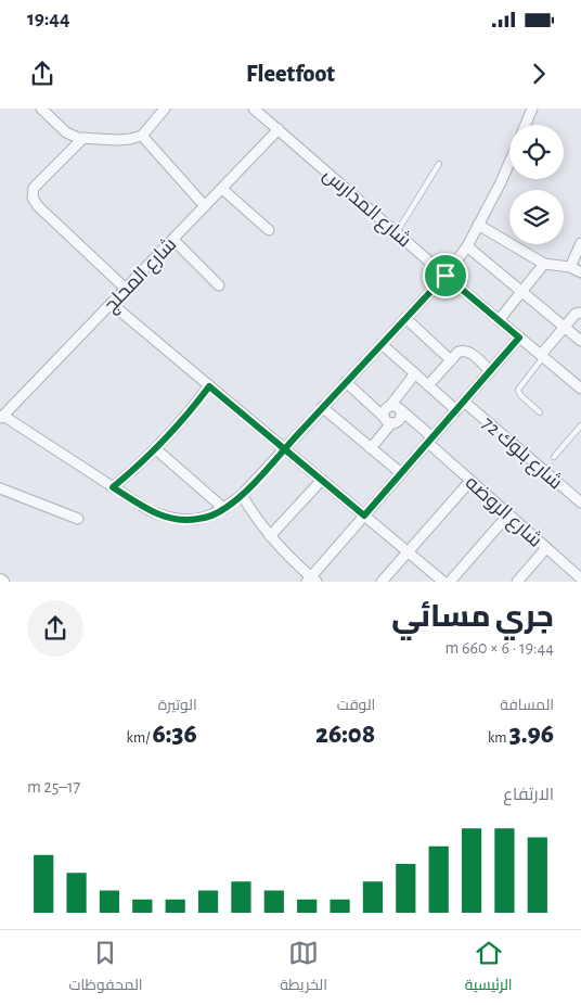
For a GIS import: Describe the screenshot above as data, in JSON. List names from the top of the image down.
{
  "streets": {
    "street": [
      "شارع المدارس",
      "شارع المحلج",
      "شارع بلوك 72",
      "شارع الروضه"
    ]
  },
  "crossings": [
    ["شارع المدارس", "شارع المحلج"]
  ],
  "page": {
    "status": "19:44",
    "header": "Fleetfoot",
    "heading": ["جري مسائي", "19:44 · 6 × 660 m"],
    "stats": [
      ["المسافة", "3.96 km"],
      ["الوقت", "26:08"],
      ["الوتيرة", "6:36 /km"]
    ],
    "chart": ["الارتفاع", "17–25 m"],
    "tabs": ["الرئيسية", "الخريطة", "المحفوظات"]
  }
}
